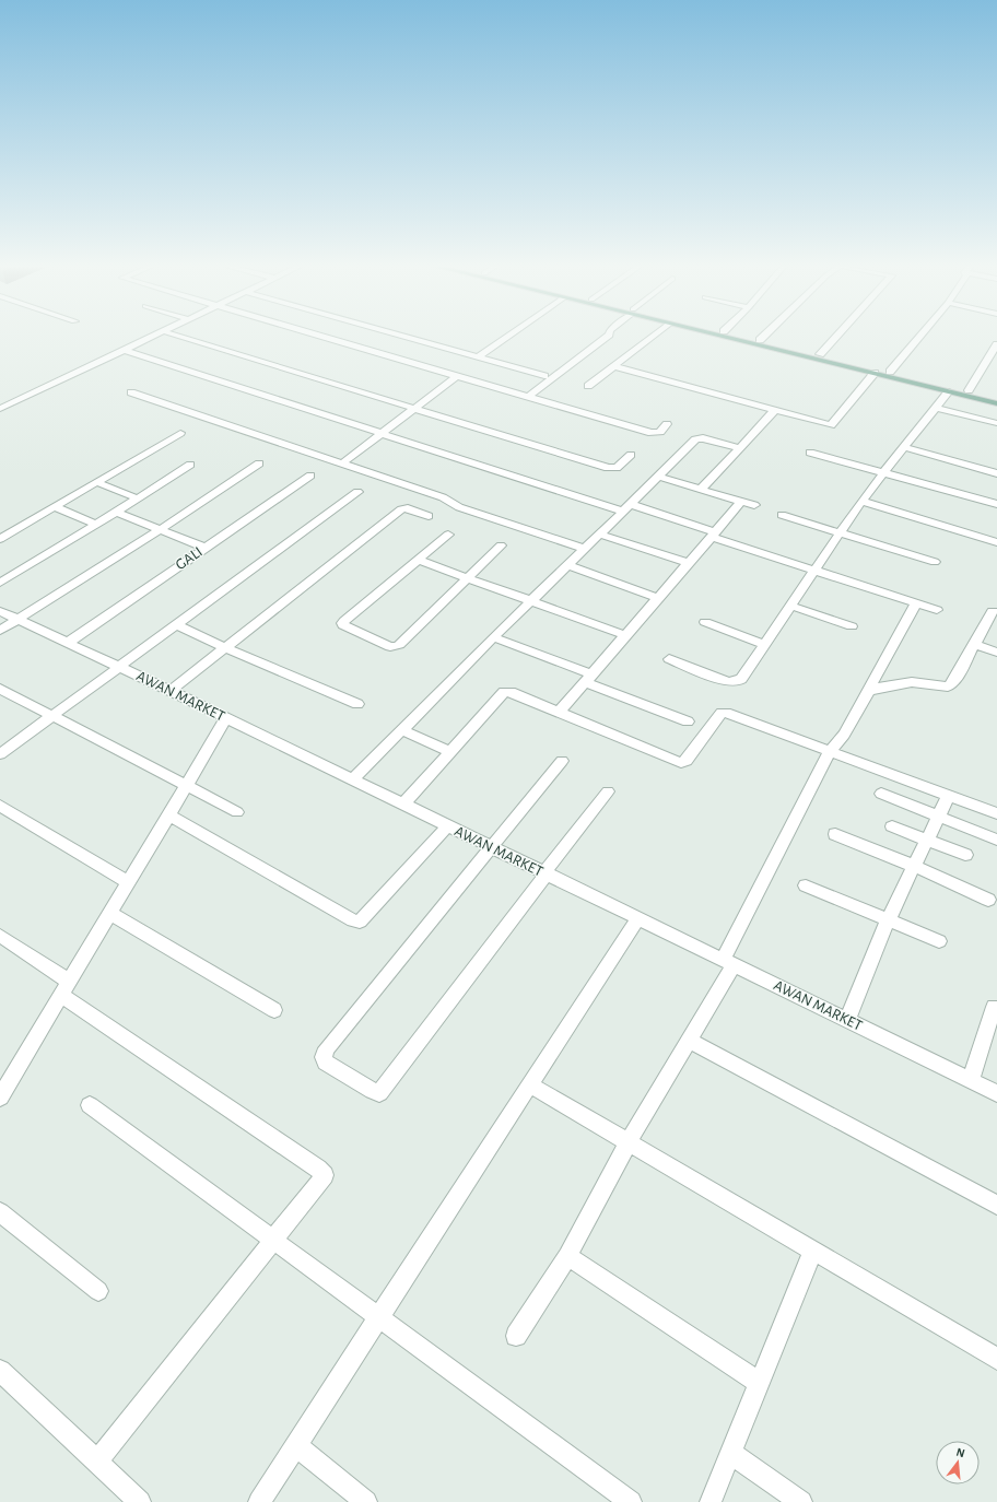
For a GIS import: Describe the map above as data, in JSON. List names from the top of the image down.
{
  "streets": {
    "street": ["GALI", "AWAN MARKET"]
  },
  "crossings": [
    ["GALI", "AWAN MARKET"]
  ],
  "north": "top"
}
